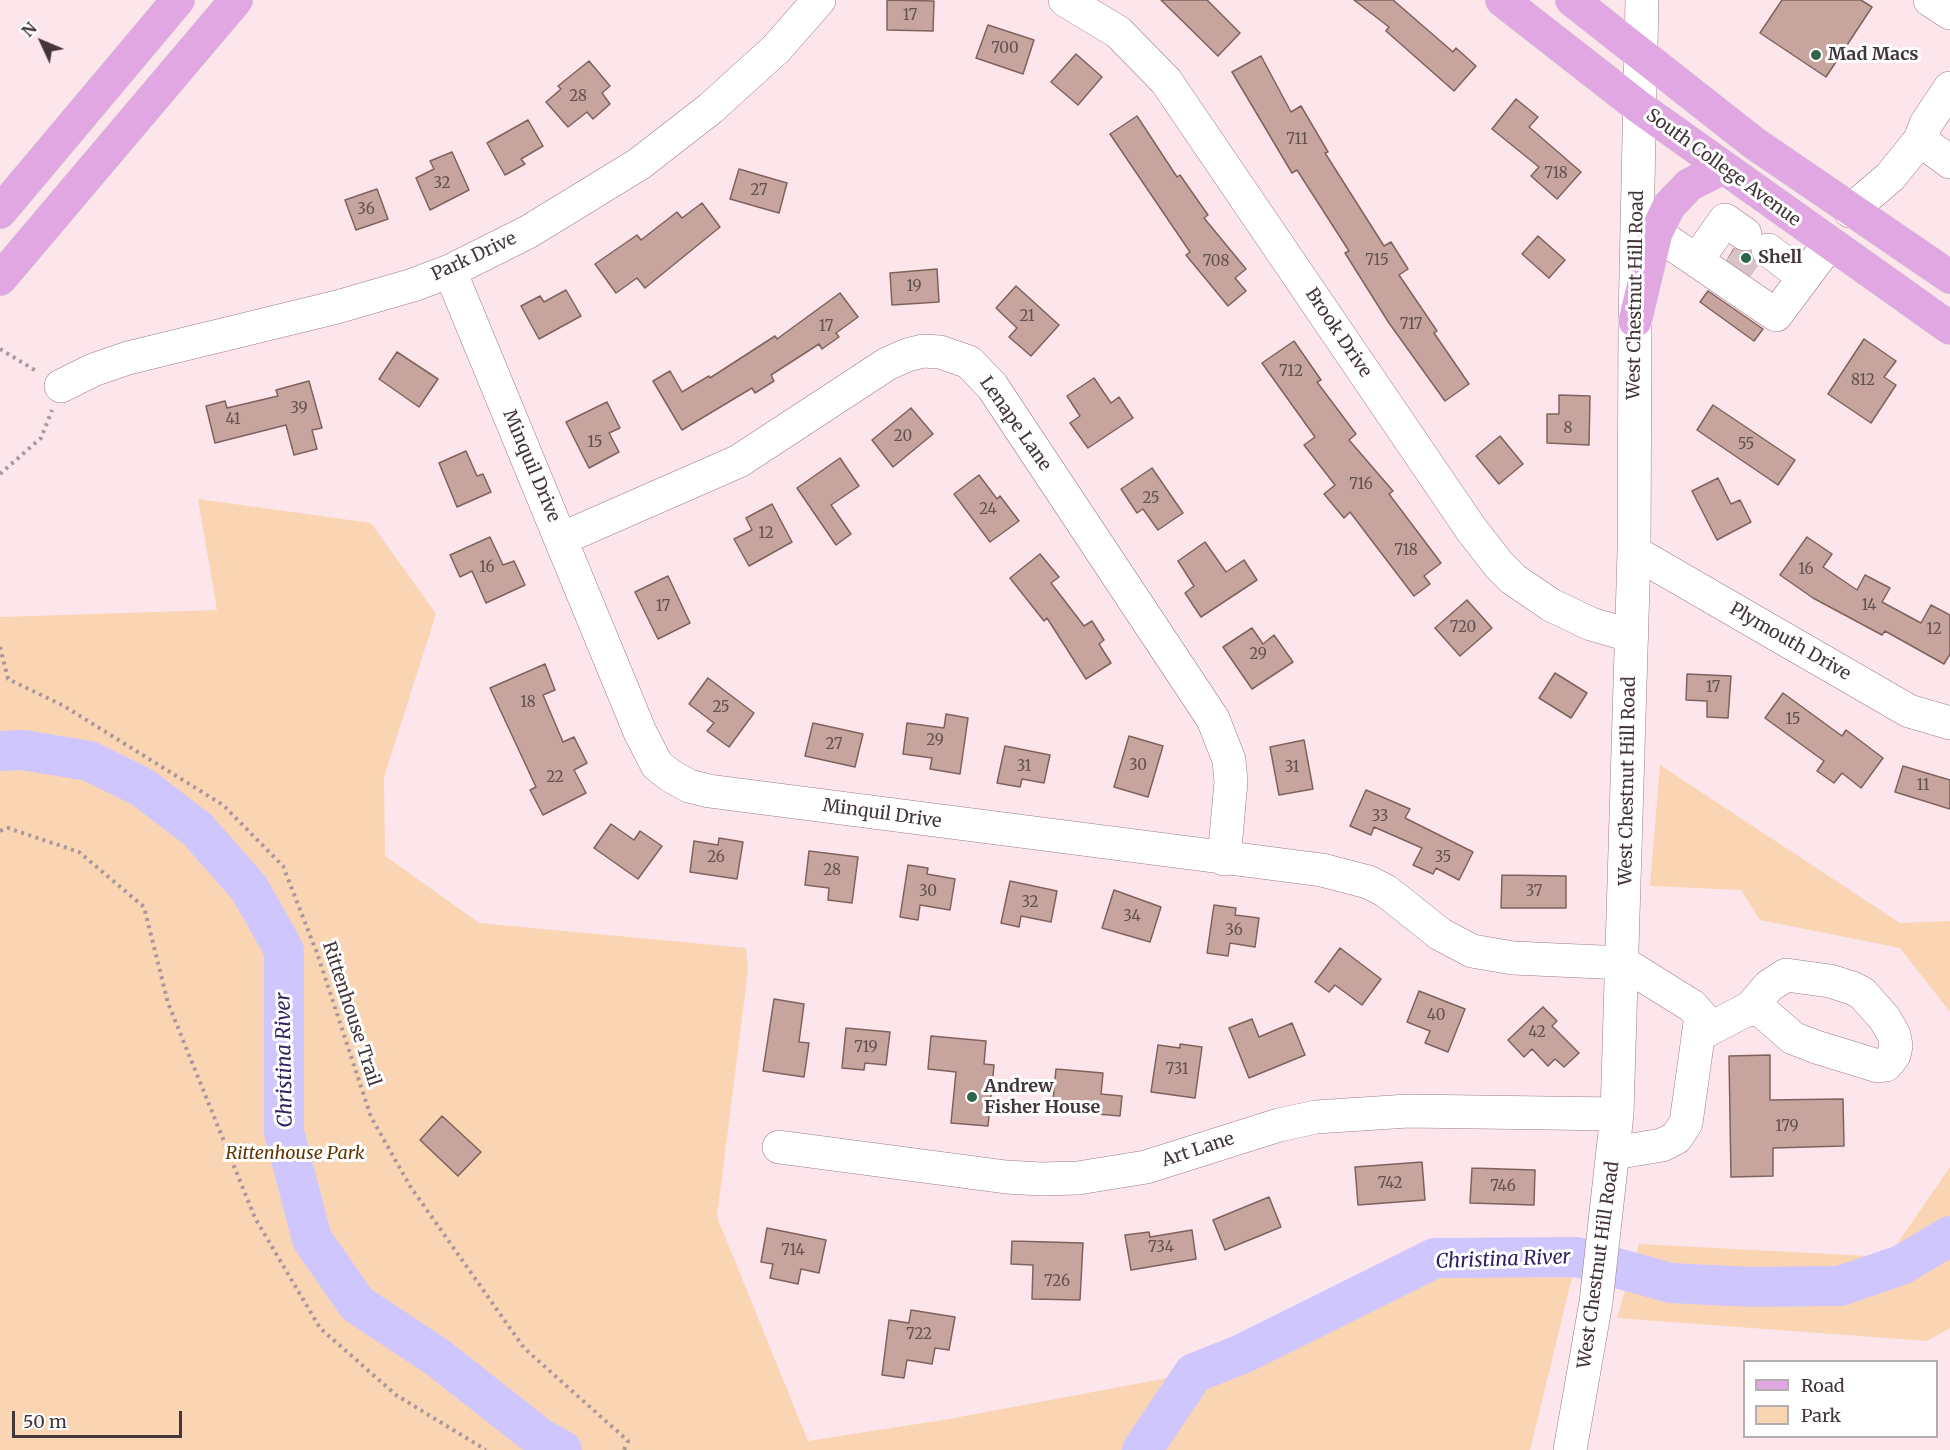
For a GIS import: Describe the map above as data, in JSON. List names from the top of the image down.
{
  "streets": {
    "main road": ["South College Avenue"],
    "street": [
      "Park Drive",
      "West Chestnut Hill Road",
      "Brook Drive",
      "Lenape Lane",
      "Minquil Drive",
      "Plymouth Drive",
      "Art Lane"
    ],
    "path": ["Rittenhouse Trail"]
  },
  "crossings": [
    ["South College Avenue", "West Chestnut Hill Road"],
    ["Park Drive", "Minquil Drive"],
    ["West Chestnut Hill Road", "Brook Drive"],
    ["West Chestnut Hill Road", "Minquil Drive"],
    ["West Chestnut Hill Road", "Plymouth Drive"],
    ["West Chestnut Hill Road", "Art Lane"],
    ["Lenape Lane", "Minquil Drive"]
  ],
  "water": ["Christina River"],
  "parks": ["Rittenhouse Park"],
  "places": ["Mad Macs", "Shell", "Andrew Fisher House"],
  "house_numbers": [
    "17",
    "700",
    "28",
    "711",
    "718",
    "32",
    "27",
    "36",
    "715",
    "708",
    "19",
    "21",
    "717",
    "17",
    "712",
    "812",
    "39",
    "41",
    "8",
    "20",
    "15",
    "55",
    "716",
    "25",
    "24",
    "12",
    "718",
    "16",
    "16",
    "14",
    "17",
    "720",
    "12",
    "29",
    "17",
    "18",
    "25",
    "15",
    "29",
    "27",
    "30",
    "31",
    "31",
    "22",
    "11",
    "33",
    "26",
    "35",
    "28",
    "30",
    "37",
    "32",
    "34",
    "36",
    "40",
    "42",
    "719",
    "731",
    "179",
    "742",
    "746",
    "734",
    "714",
    "726",
    "722"
  ],
  "legend": ["Road", "Park"],
  "scale_bar": "50 m",
  "north": "top left"
}
